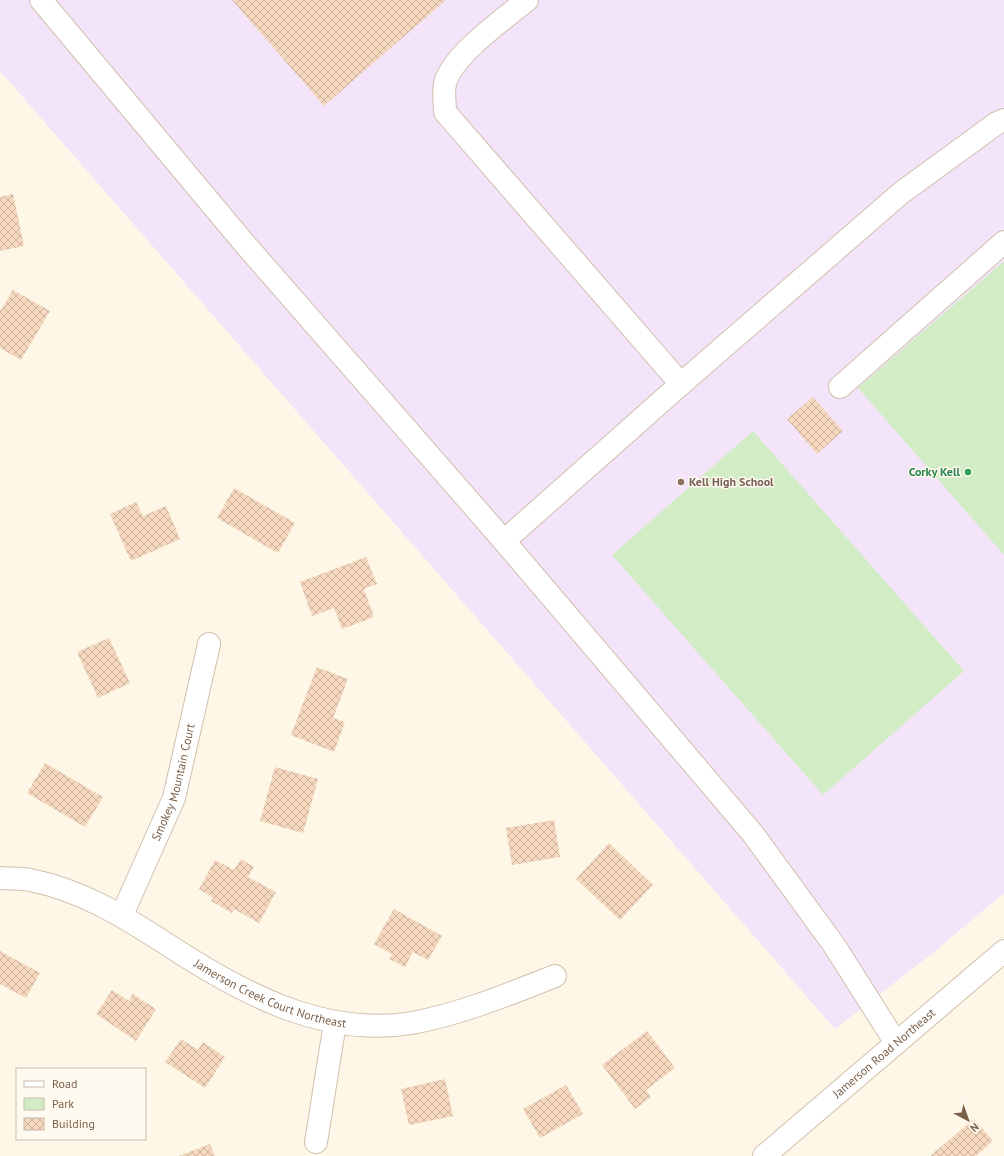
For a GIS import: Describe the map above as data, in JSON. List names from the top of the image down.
{
  "streets": {
    "street": ["Smokey Mountain Court", "Jamerson Creek Court Northeast", "Jamerson Road Northeast"]
  },
  "crossings": [
    ["Smokey Mountain Court", "Jamerson Creek Court Northeast"]
  ],
  "places": ["Corky Kell", "Kell High School"],
  "legend": ["Road", "Park", "Building"],
  "north": "bottom right"
}
